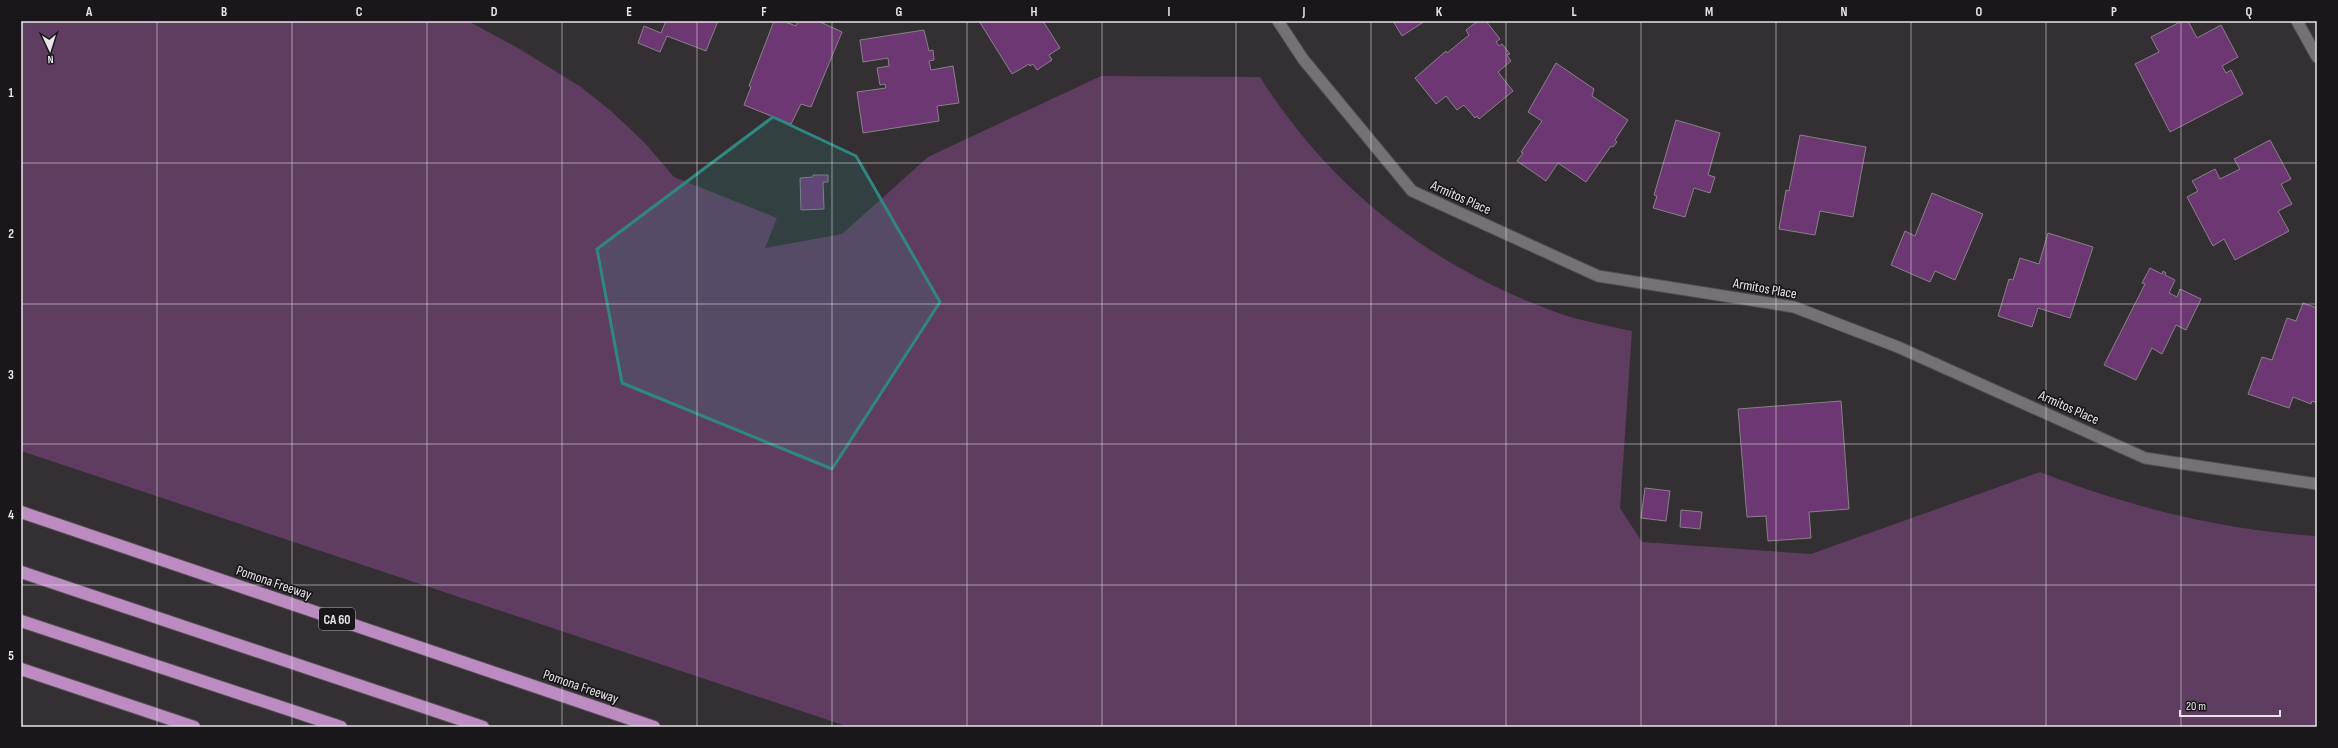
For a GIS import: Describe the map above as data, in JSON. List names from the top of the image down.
{
  "streets": {
    "highway": ["Pomona Freeway", "CA 60"],
    "street": ["Armitos Place"]
  },
  "scale_bar": "20 m",
  "north": "bottom",
  "grid": {
    "columns": [
      "A",
      "B",
      "C",
      "D",
      "E",
      "F",
      "G",
      "H",
      "I",
      "J",
      "K",
      "L",
      "M",
      "N",
      "O",
      "P",
      "Q"
    ],
    "rows": [
      "1",
      "2",
      "3",
      "4",
      "5"
    ]
  }
}
